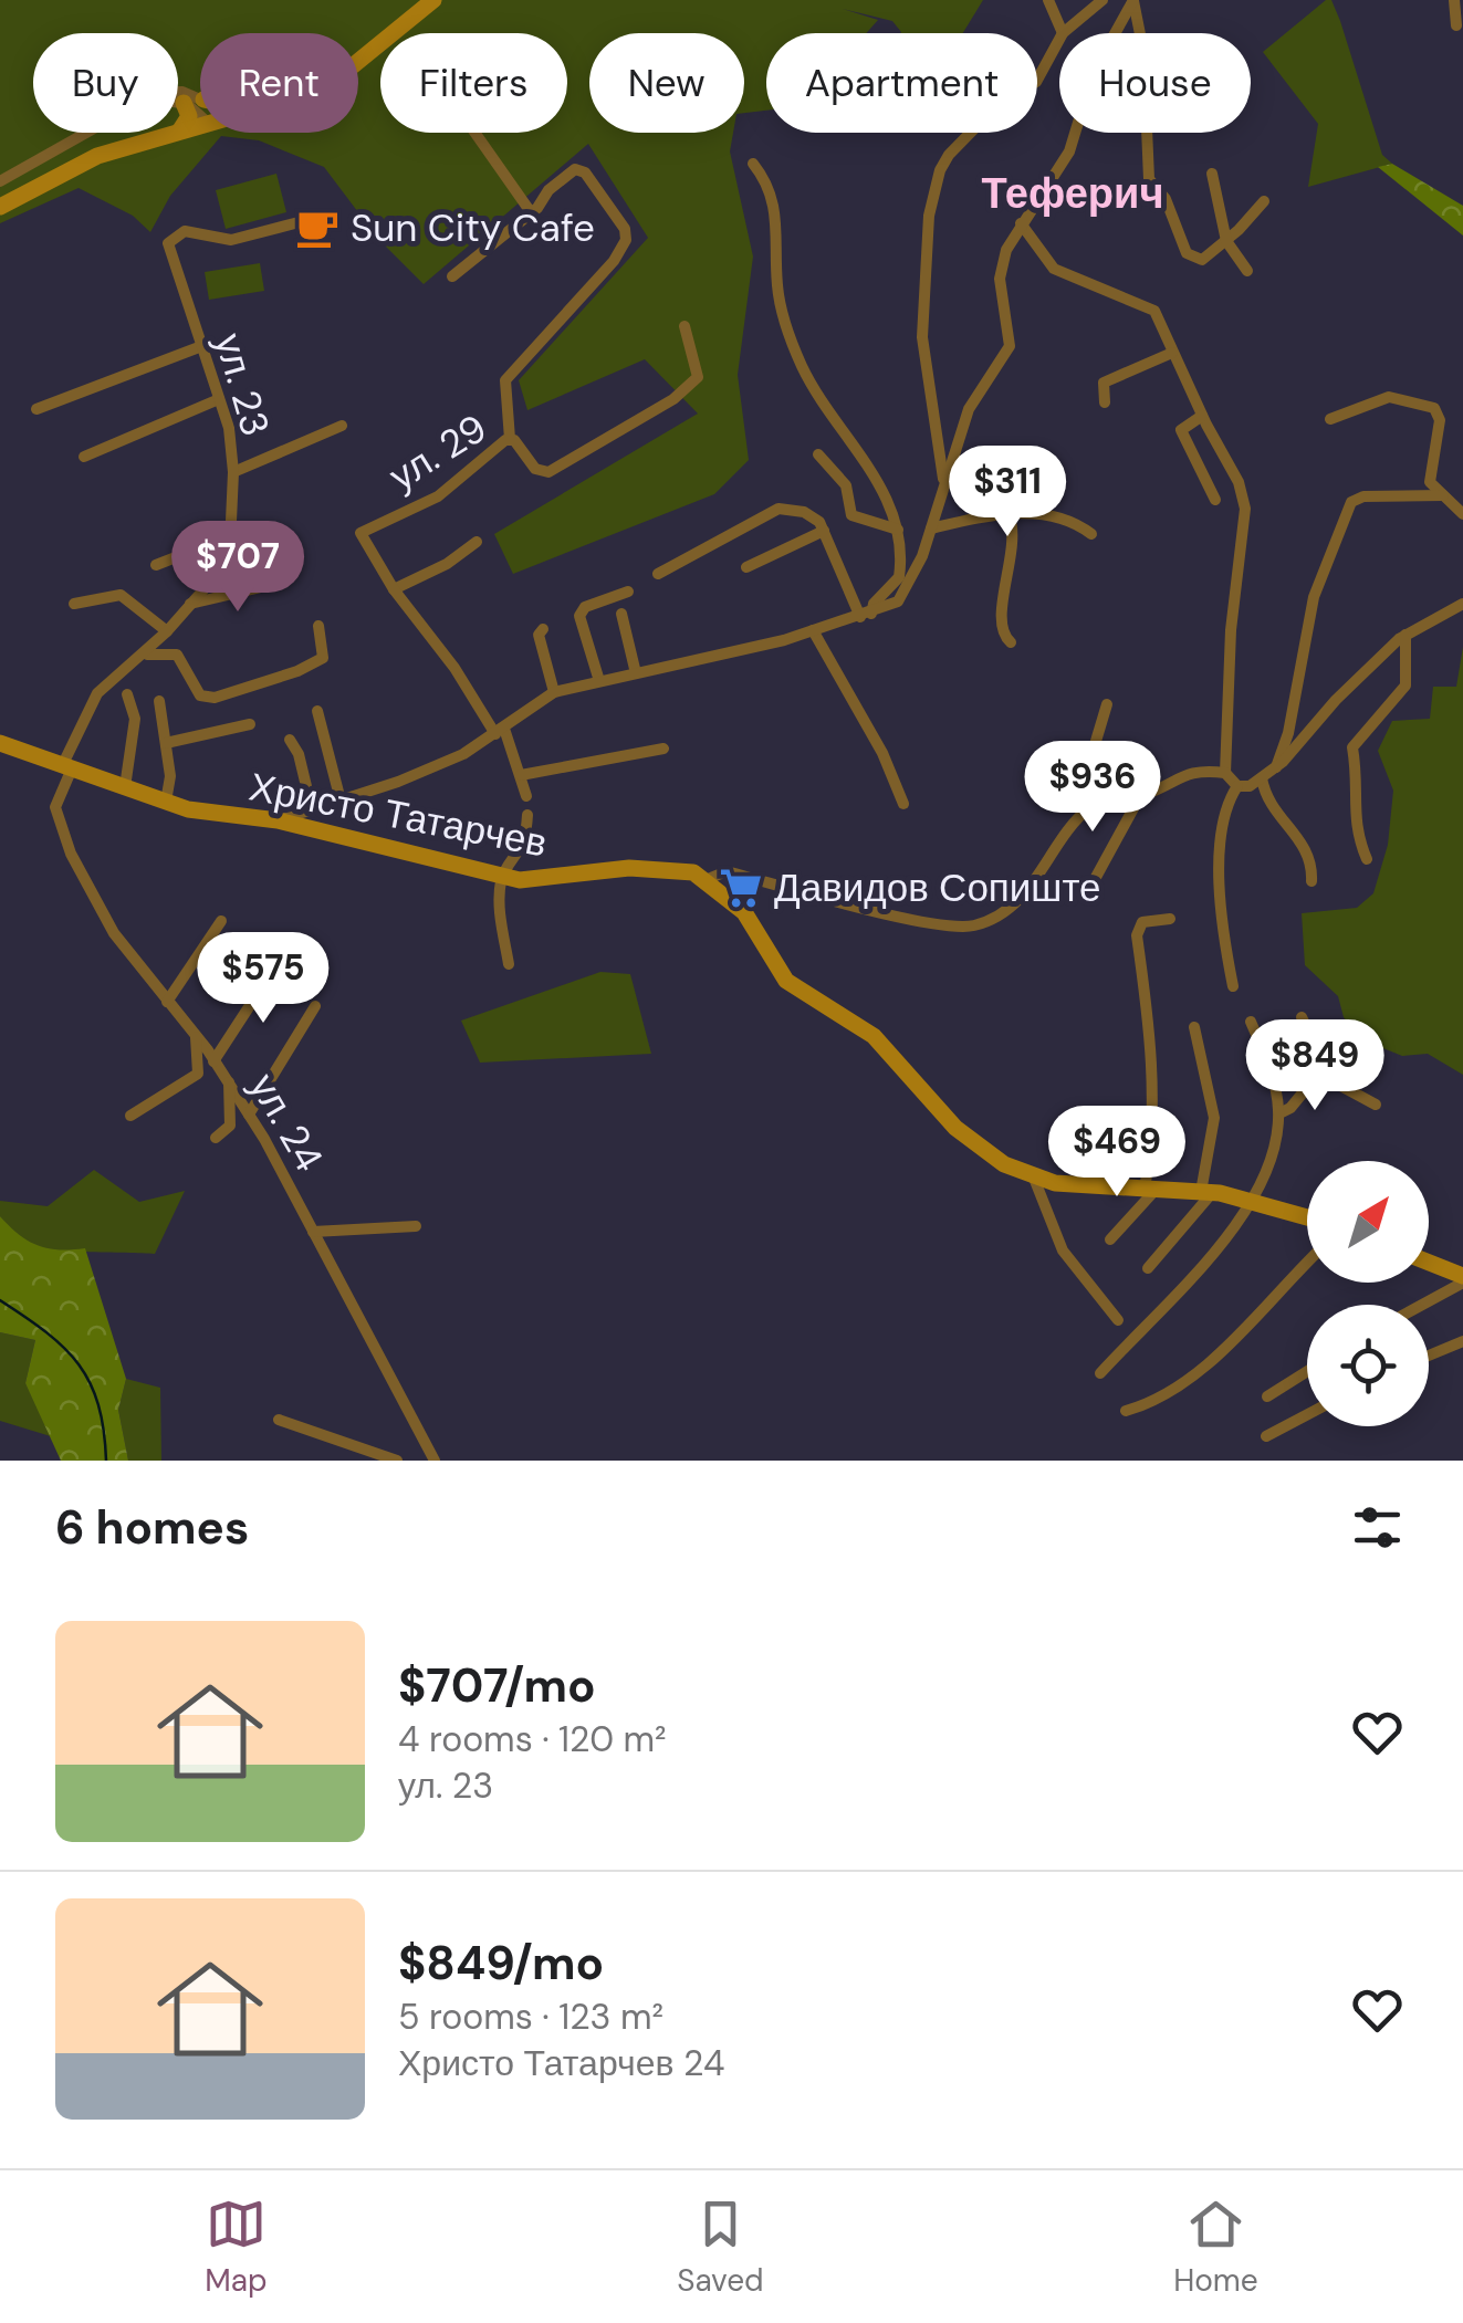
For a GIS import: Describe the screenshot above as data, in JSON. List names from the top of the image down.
{
  "streets": {
    "main road": ["Христо Татарчев"],
    "street": ["ул. 23", "ул. 29", "ул. 24"]
  },
  "crossings": [
    ["ул. 23", "Христо Татарчев"],
    ["ул. 23", "ул. 24"],
    ["Христо Татарчев", "ул. 24"]
  ],
  "districts": ["Теферич"],
  "places": {
    "cafe": ["Sun City Cafe"],
    "supermarket": ["Давидов Сопиште"]
  },
  "north": "top right",
  "page": {
    "chip": [
      "Buy",
      "Rent",
      "Filters",
      "New",
      "Apartment",
      "House"
    ],
    "price": [
      "$311",
      "$707",
      "$936",
      "$575",
      "$849",
      "$469"
    ],
    "heading": "6 homes",
    "list": [
      {
        "name": "$707/mo",
        "note": "4 rooms · 120 m² · ул. 23"
      },
      {
        "name": "$849/mo",
        "note": "5 rooms · 123 m² · Христо Татарчев 24"
      }
    ],
    "tabs": ["Map", "Saved", "Home"]
  }
}
